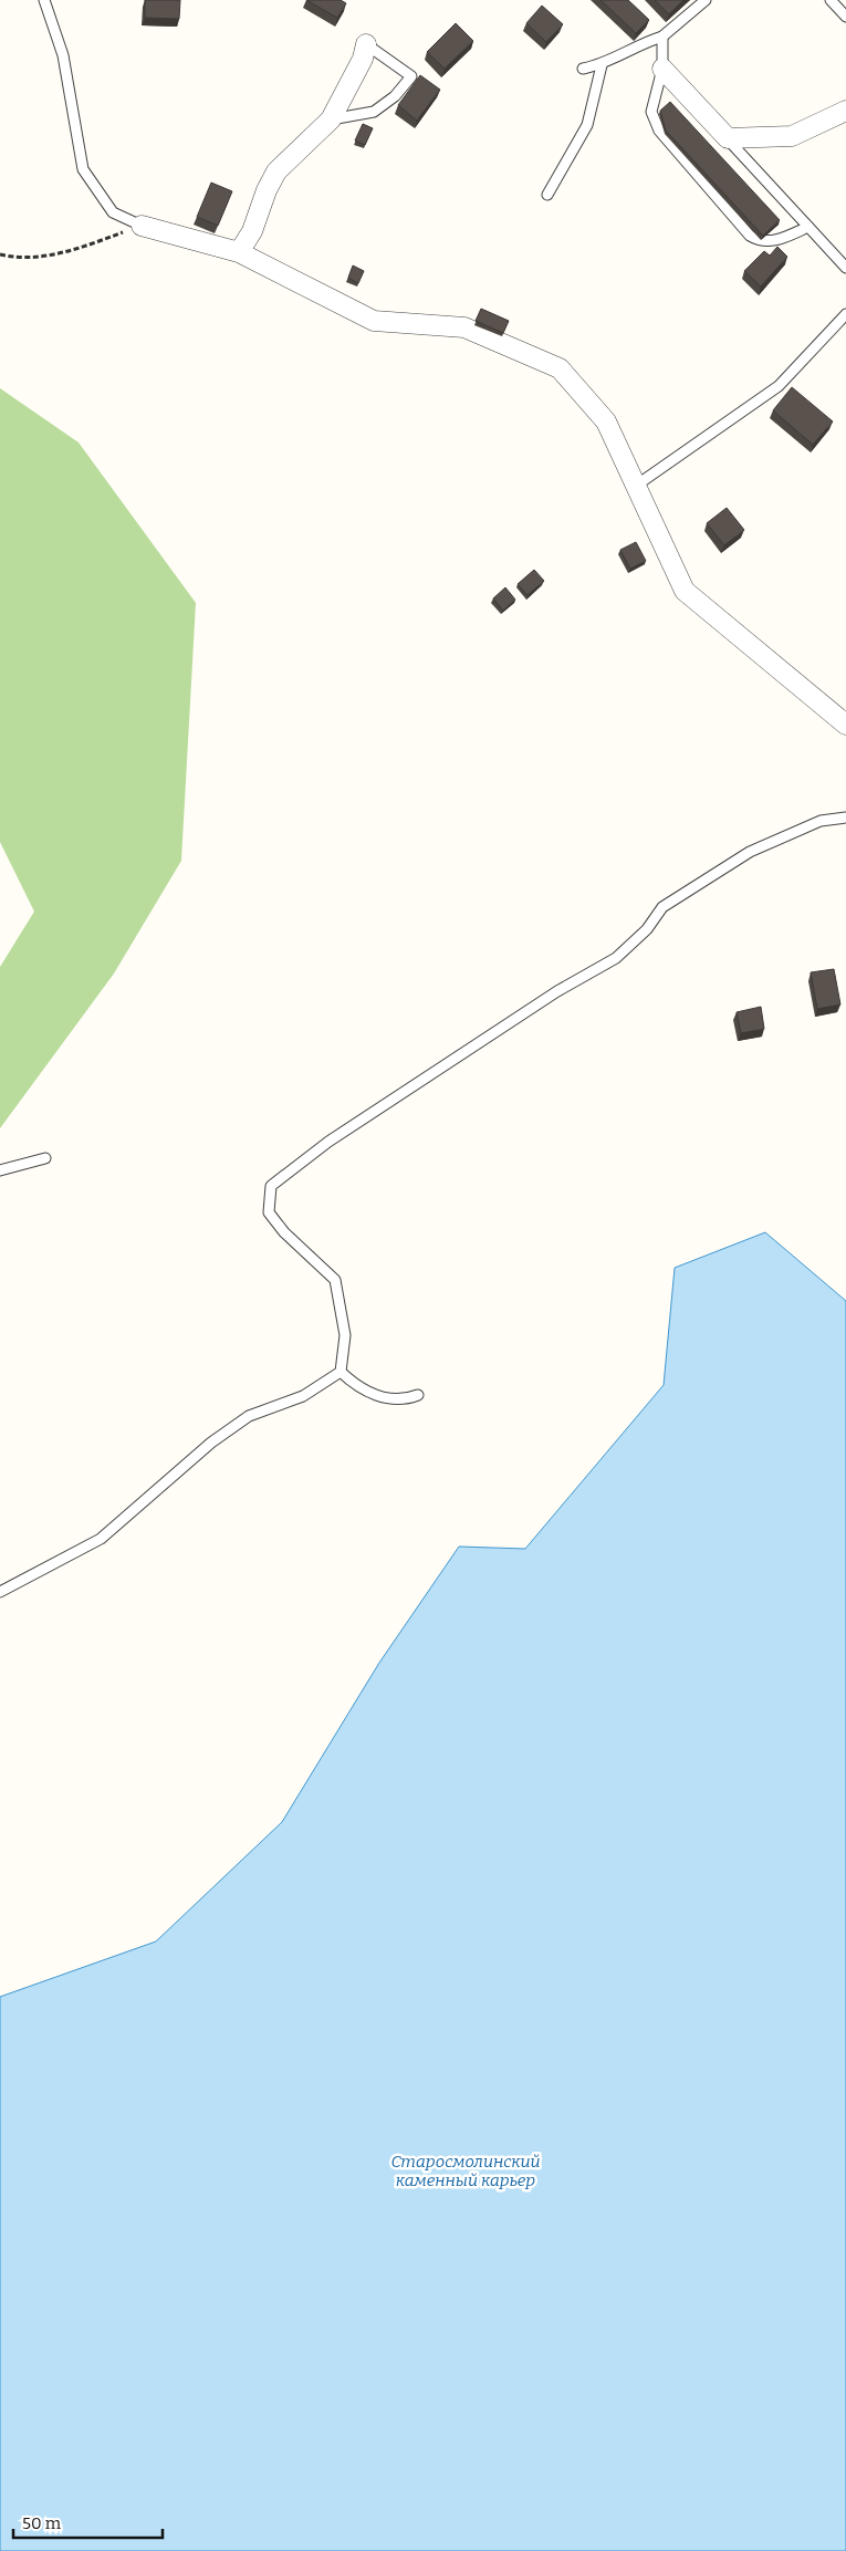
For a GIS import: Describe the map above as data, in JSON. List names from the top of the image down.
{
  "water": ["Старосмолинский каменный карьер"],
  "scale_bar": "50 m"
}
